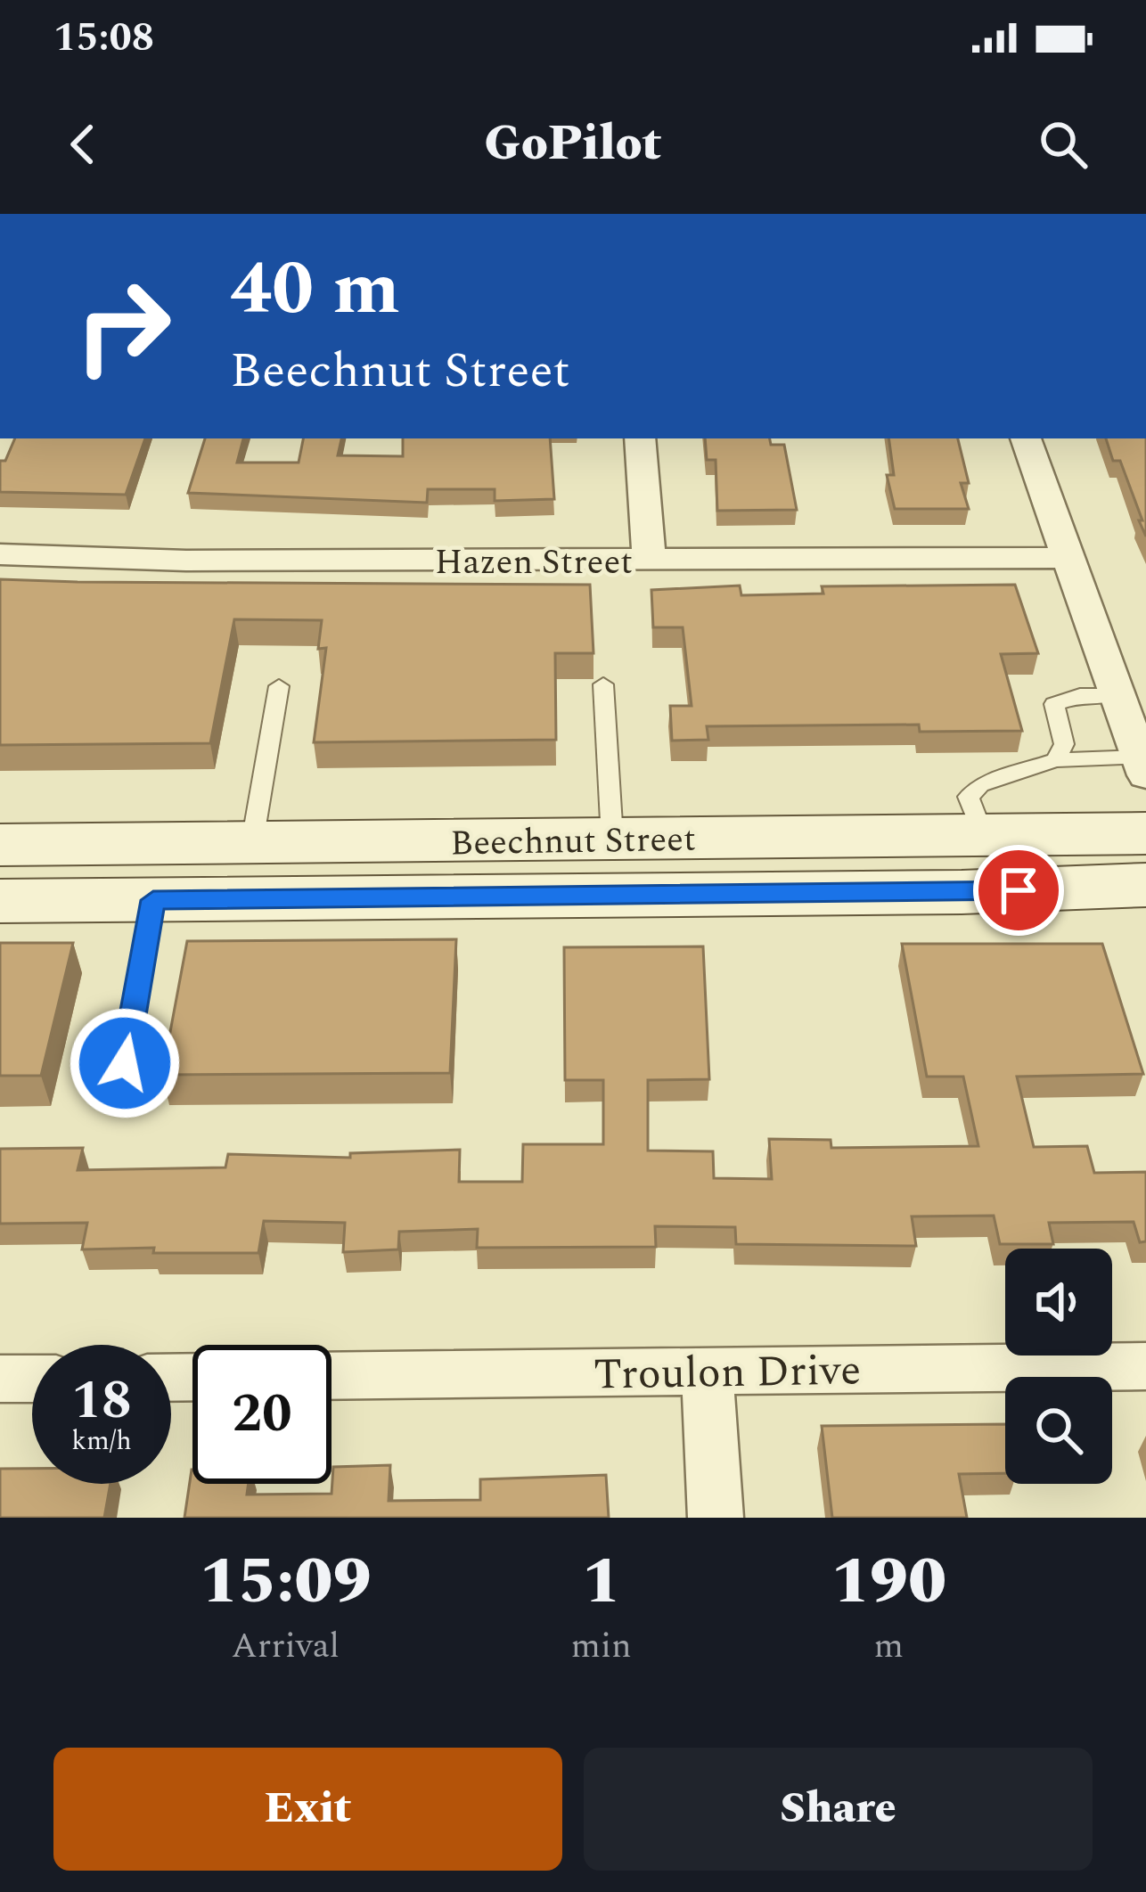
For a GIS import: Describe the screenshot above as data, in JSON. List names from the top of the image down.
{
  "streets": {
    "main road": ["Beechnut Street"],
    "street": ["Hazen Street", "Troulon Drive"]
  },
  "page": {
    "status": "15:08",
    "header": "GoPilot",
    "turn": ["40 m", "Beechnut Street"],
    "speed": "18 km/h",
    "limit": "20",
    "eta": [
      "15:09",
      "Arrival",
      "1",
      "min",
      "190",
      "m"
    ],
    "buttons": ["Exit", "Share"]
  }
}
